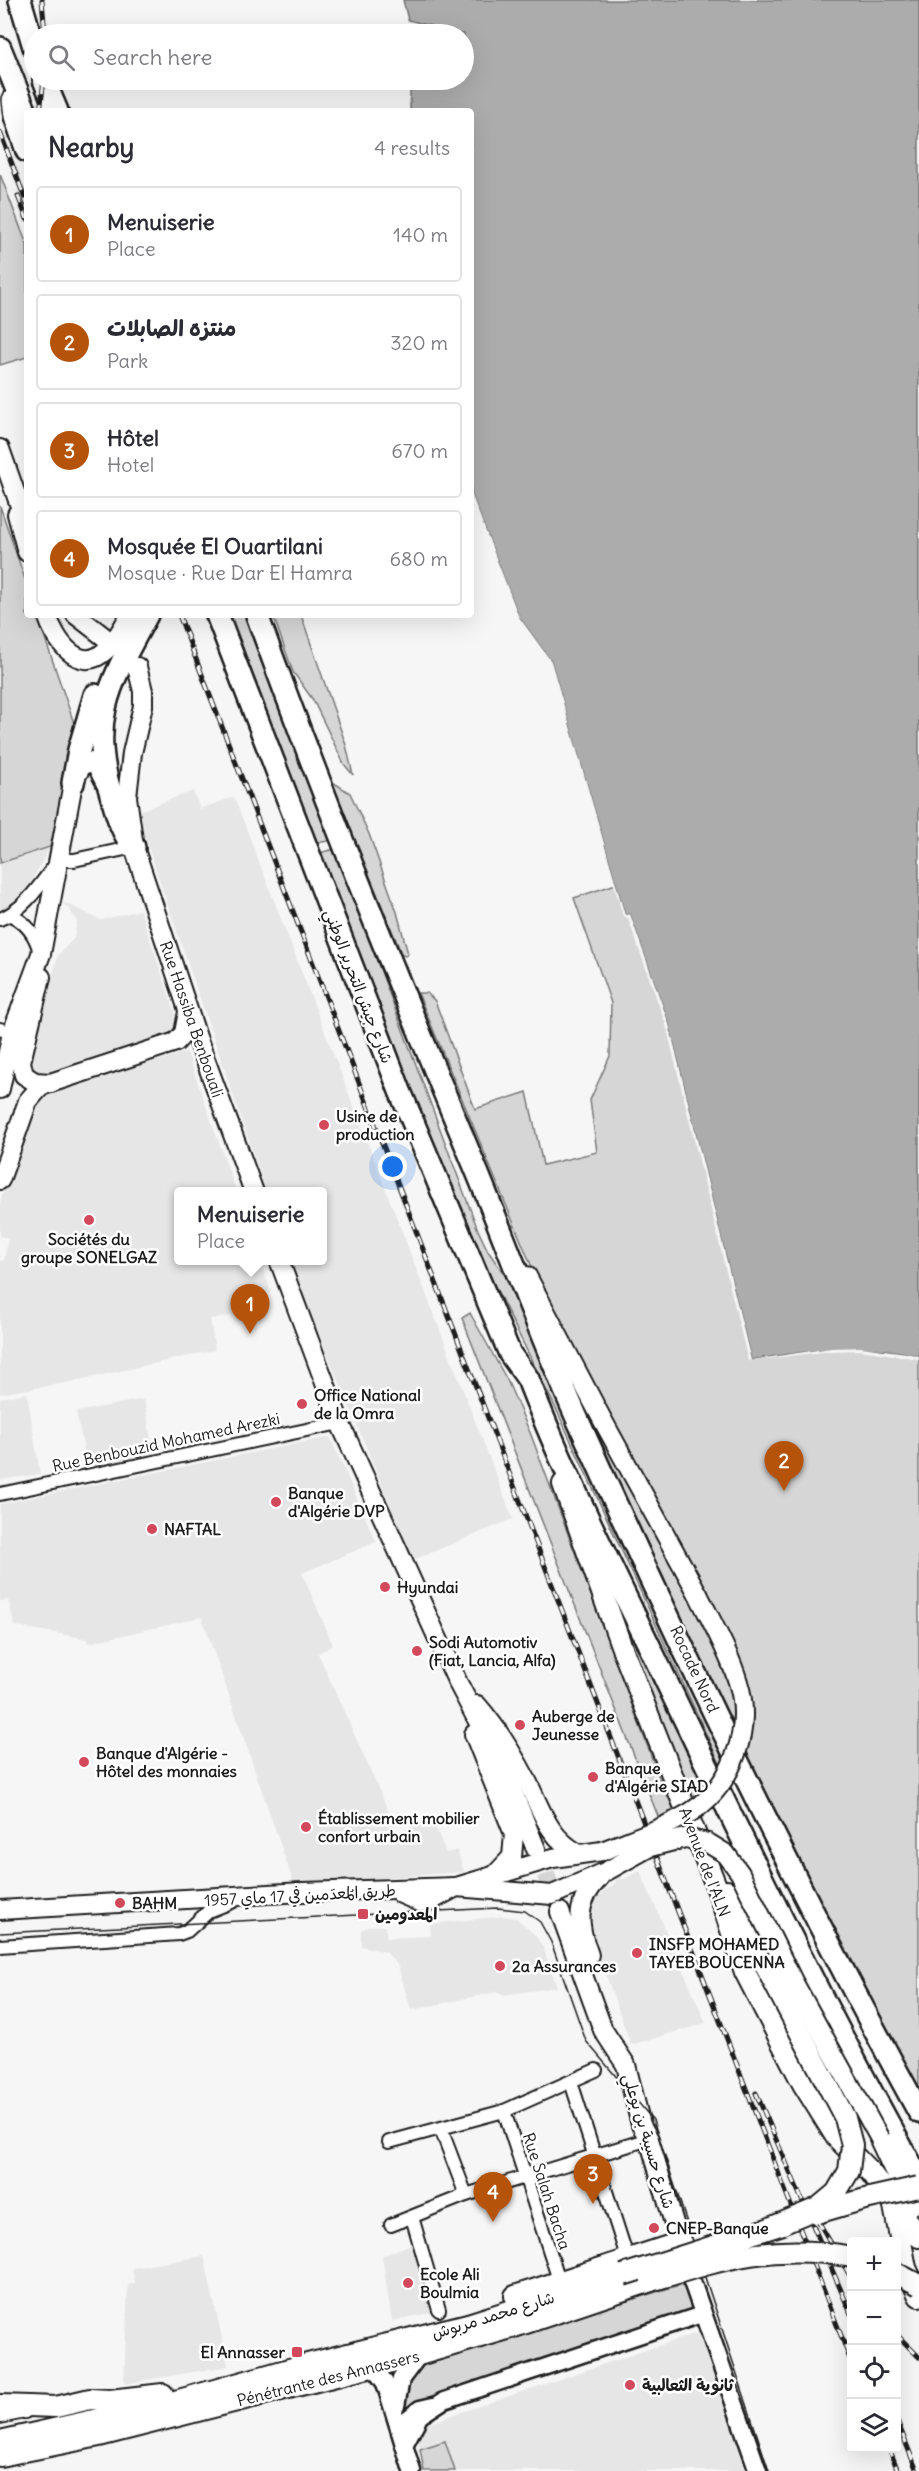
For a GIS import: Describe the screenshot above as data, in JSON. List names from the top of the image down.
{
  "streets": {
    "highway": [
      "شارع جيش التحرير الوطني",
      "Rocade Nord",
      "Avenue de l'ALN",
      "شارع محمد مربوش",
      "Pénétrante des Annassers"
    ],
    "main road": ["Rue Hassiba Benbouali", "طريق المُعدَمين في 17 ماي 1957", "شارع حسيبة بن بوعلي"],
    "street": ["Rue Benbouzid Mohamed Arezki", "Rue Salah Bacha"]
  },
  "crossings": [
    ["شارع جيش التحرير الوطني", "Rocade Nord"],
    ["شارع جيش التحرير الوطني", "Avenue de l'ALN"],
    ["Rocade Nord", "Avenue de l'ALN"],
    ["شارع محمد مربوش", "Pénétrante des Annassers"]
  ],
  "places": {
    "other": [
      "Usine de production",
      "Sociétés du groupe SONELGAZ",
      "Office National de la Omra",
      "Banque d'Algérie DVP",
      "NAFTAL",
      "Hyundai",
      "Sodi Automotiv (Fiat, Lancia, Alfa)",
      "Auberge de Jeunesse",
      "Banque d'Algérie - Hôtel des monnaies",
      "Banque d'Algérie SIAD",
      "Établissement mobilier confort urbain",
      "BAHM",
      "INSFP MOHAMED TAYEB BOUCENNA",
      "2a Assurances",
      "CNEP-Banque",
      "Ecole Ali Boulmia",
      "ثانوية الثعالبية"
    ],
    "transit": ["المعدومين", "El Annasser"]
  },
  "page": {
    "search": "Search here",
    "heading": ["Nearby", "4 results"],
    "list": [
      {
        "mark": "1",
        "name": "Menuiserie",
        "note": "Place",
        "value": "140 m"
      },
      {
        "mark": "2",
        "name": "منتزه الصابلات",
        "note": "Park",
        "value": "320 m"
      },
      {
        "mark": "3",
        "name": "Hôtel",
        "note": "Hotel",
        "value": "670 m"
      },
      {
        "mark": "4",
        "name": "Mosquée El Ouartilani",
        "note": "Mosque · Rue Dar El Hamra",
        "value": "680 m"
      }
    ],
    "popup": ["Menuiserie", "Place"],
    "pins": [
      "1",
      "2",
      "3",
      "4"
    ],
    "map_buttons": ["+", "−"]
  }
}
